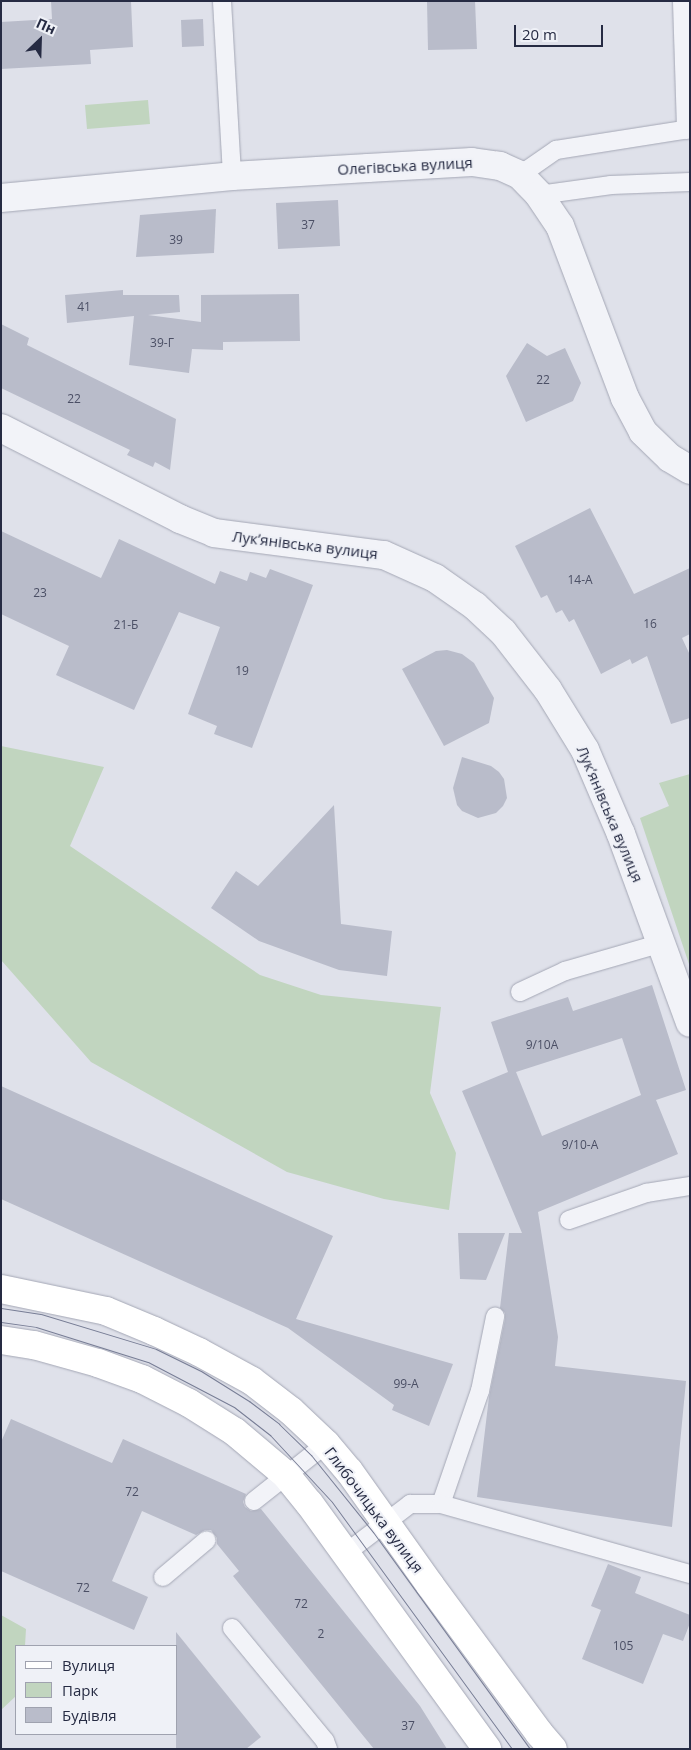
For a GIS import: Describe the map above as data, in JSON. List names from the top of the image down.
{
  "streets": {
    "main road": ["Глибочицька вулиця"],
    "street": ["Олегівська вулиця", "Лукʼянівська вулиця"]
  },
  "house_numbers": [
    "37",
    "39",
    "41",
    "39-Г",
    "22",
    "22",
    "14-А",
    "23",
    "16",
    "21-Б",
    "19",
    "9/10А",
    "9/10-А",
    "99-А",
    "72",
    "72",
    "72",
    "2",
    "105",
    "37"
  ],
  "legend": ["Вулиця", "Парк", "Будівля"],
  "scale_bar": "20 m",
  "north": "top right"
}
